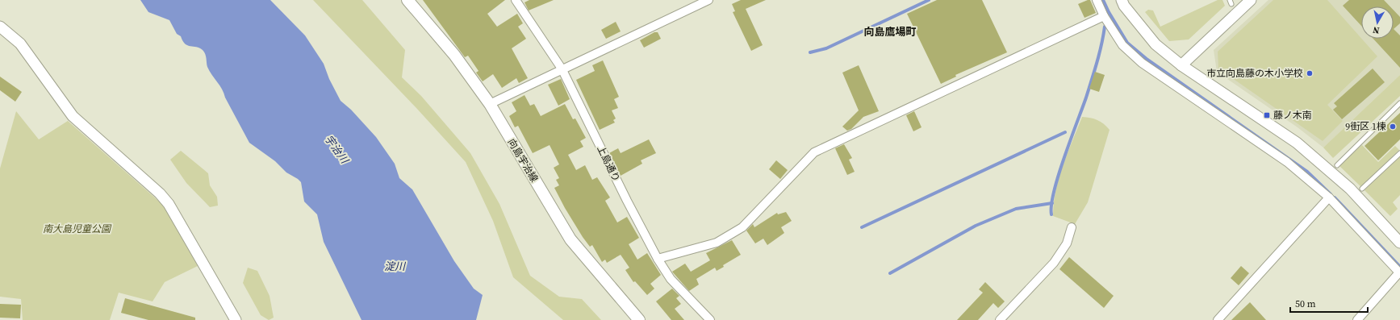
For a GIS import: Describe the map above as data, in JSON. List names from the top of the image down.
{
  "streets": {
    "main road": ["向島宇治線"],
    "street": ["上島通り"]
  },
  "districts": ["向島鷹場町"],
  "water": ["宇治川", "淀川"],
  "parks": ["南大島児童公園"],
  "places": {
    "other": ["市立向島藤の木小学校", "9街区 1棟"],
    "transit": ["藤ノ木南"]
  },
  "scale_bar": "50 m",
  "north": "bottom"
}
